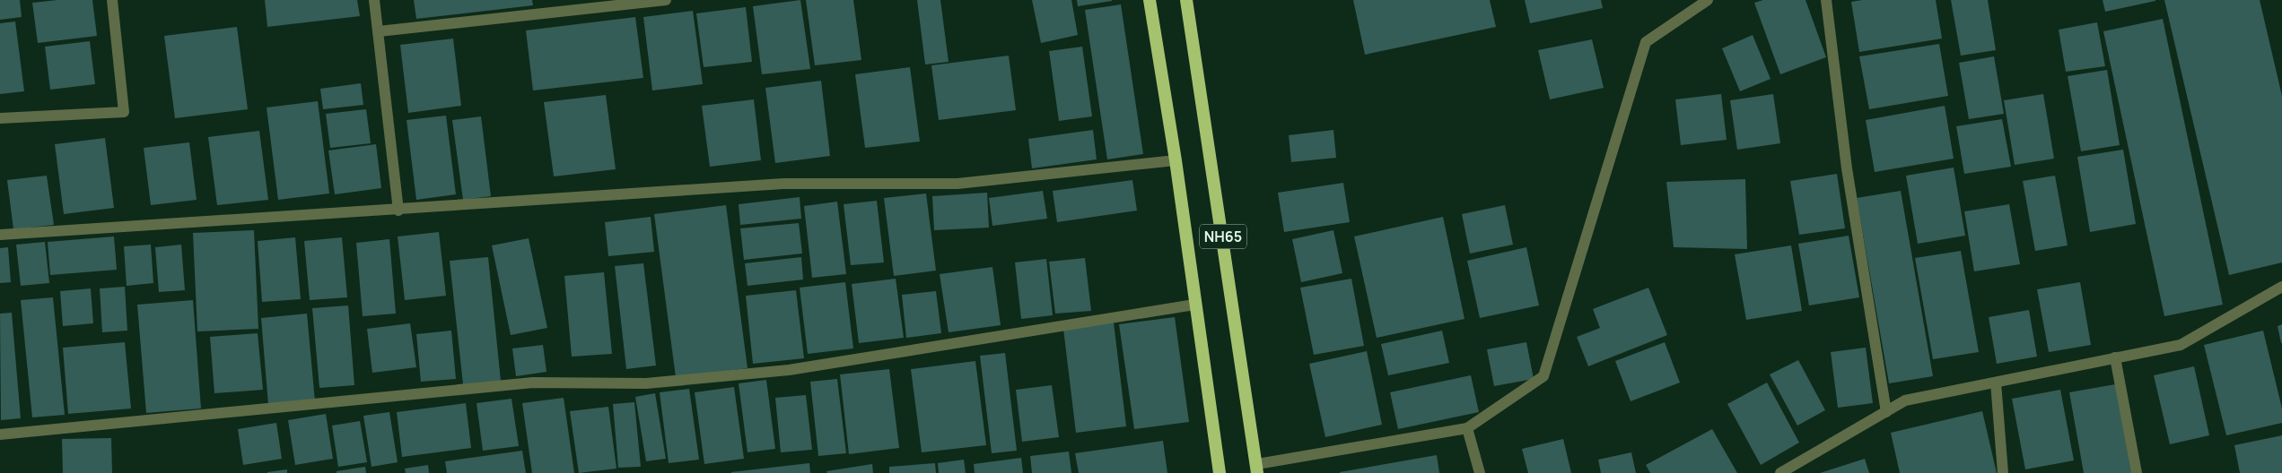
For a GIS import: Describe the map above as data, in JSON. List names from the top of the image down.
{
  "streets": {
    "highway": ["NH65"]
  }
}
